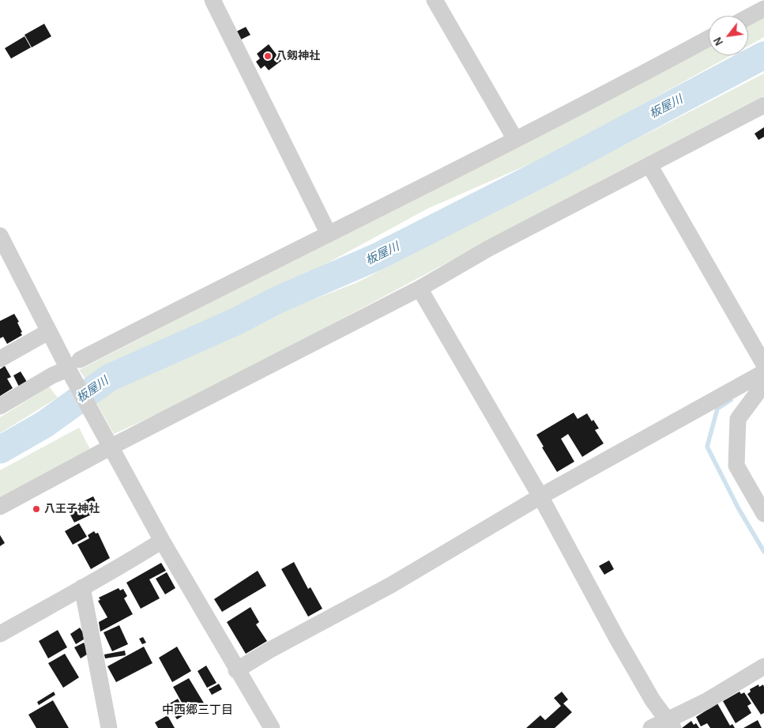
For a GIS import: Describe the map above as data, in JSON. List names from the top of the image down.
{
  "districts": ["中西郷三丁目"],
  "water": ["板屋川"],
  "places": ["八剱神社", "八王子神社"],
  "north": "bottom left"
}
